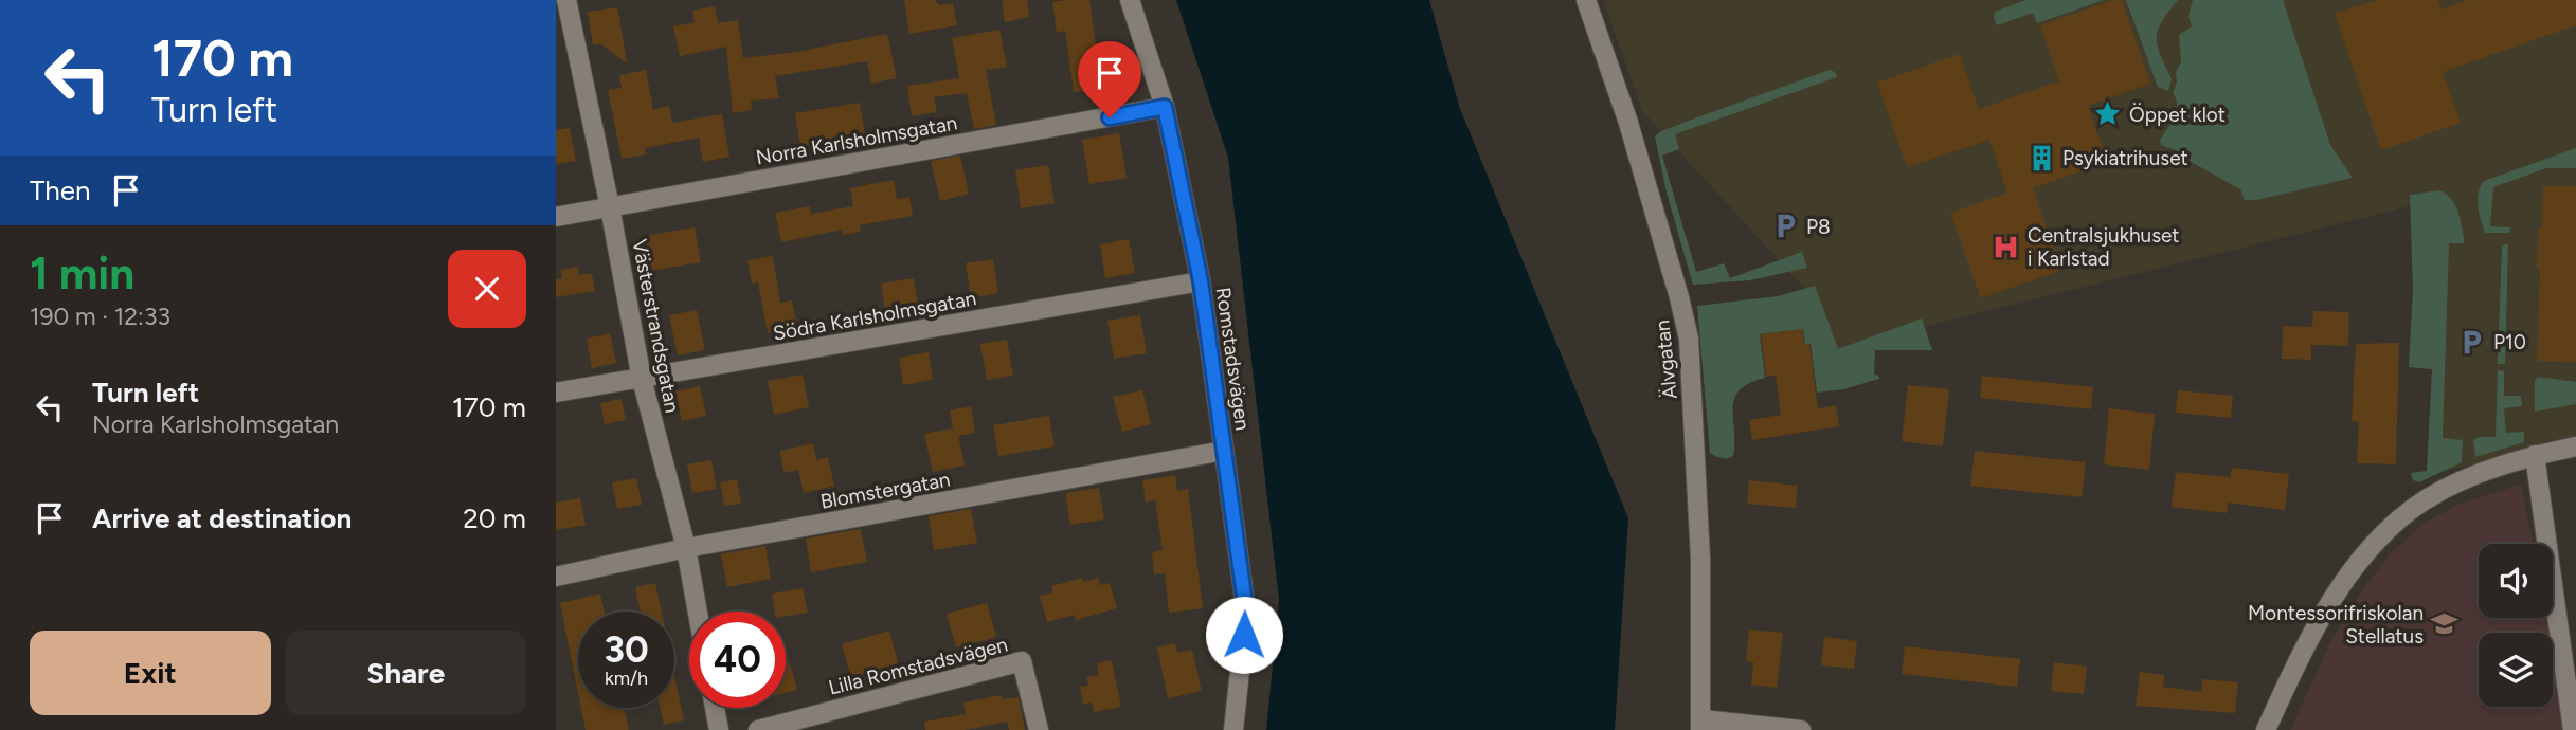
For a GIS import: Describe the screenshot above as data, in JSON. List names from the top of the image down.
{
  "streets": {
    "street": [
      "Norra Karlsholmsgatan",
      "Södra Karlsholmsgatan",
      "Västerstrandsgatan",
      "Romstadsvägen",
      "Älvgatan",
      "Blomstergatan",
      "Lilla Romstadsvägen"
    ]
  },
  "crossings": [
    ["Norra Karlsholmsgatan", "Västerstrandsgatan"],
    ["Norra Karlsholmsgatan", "Romstadsvägen"],
    ["Södra Karlsholmsgatan", "Västerstrandsgatan"],
    ["Södra Karlsholmsgatan", "Romstadsvägen"],
    ["Västerstrandsgatan", "Blomstergatan"],
    ["Romstadsvägen", "Blomstergatan"]
  ],
  "places": {
    "place": ["Öppet klot"],
    "building": ["Psykiatrihuset"],
    "parking": ["P8", "P10"],
    "hospital": ["Centralsjukhuset i Karlstad"],
    "school or university": ["Montessorifriskolan Stellatus"]
  },
  "page": {
    "turn": ["170 m", "Turn left"],
    "then": "Then",
    "heading": ["1 min", "190 m · 12:33"],
    "list": [
      {
        "name": "Turn left",
        "note": "Norra Karlsholmsgatan",
        "value": "170 m"
      },
      {
        "name": "Arrive at destination",
        "value": "20 m"
      }
    ],
    "speed": "30 km/h",
    "limit": "40",
    "buttons": ["Exit", "Share"]
  }
}
